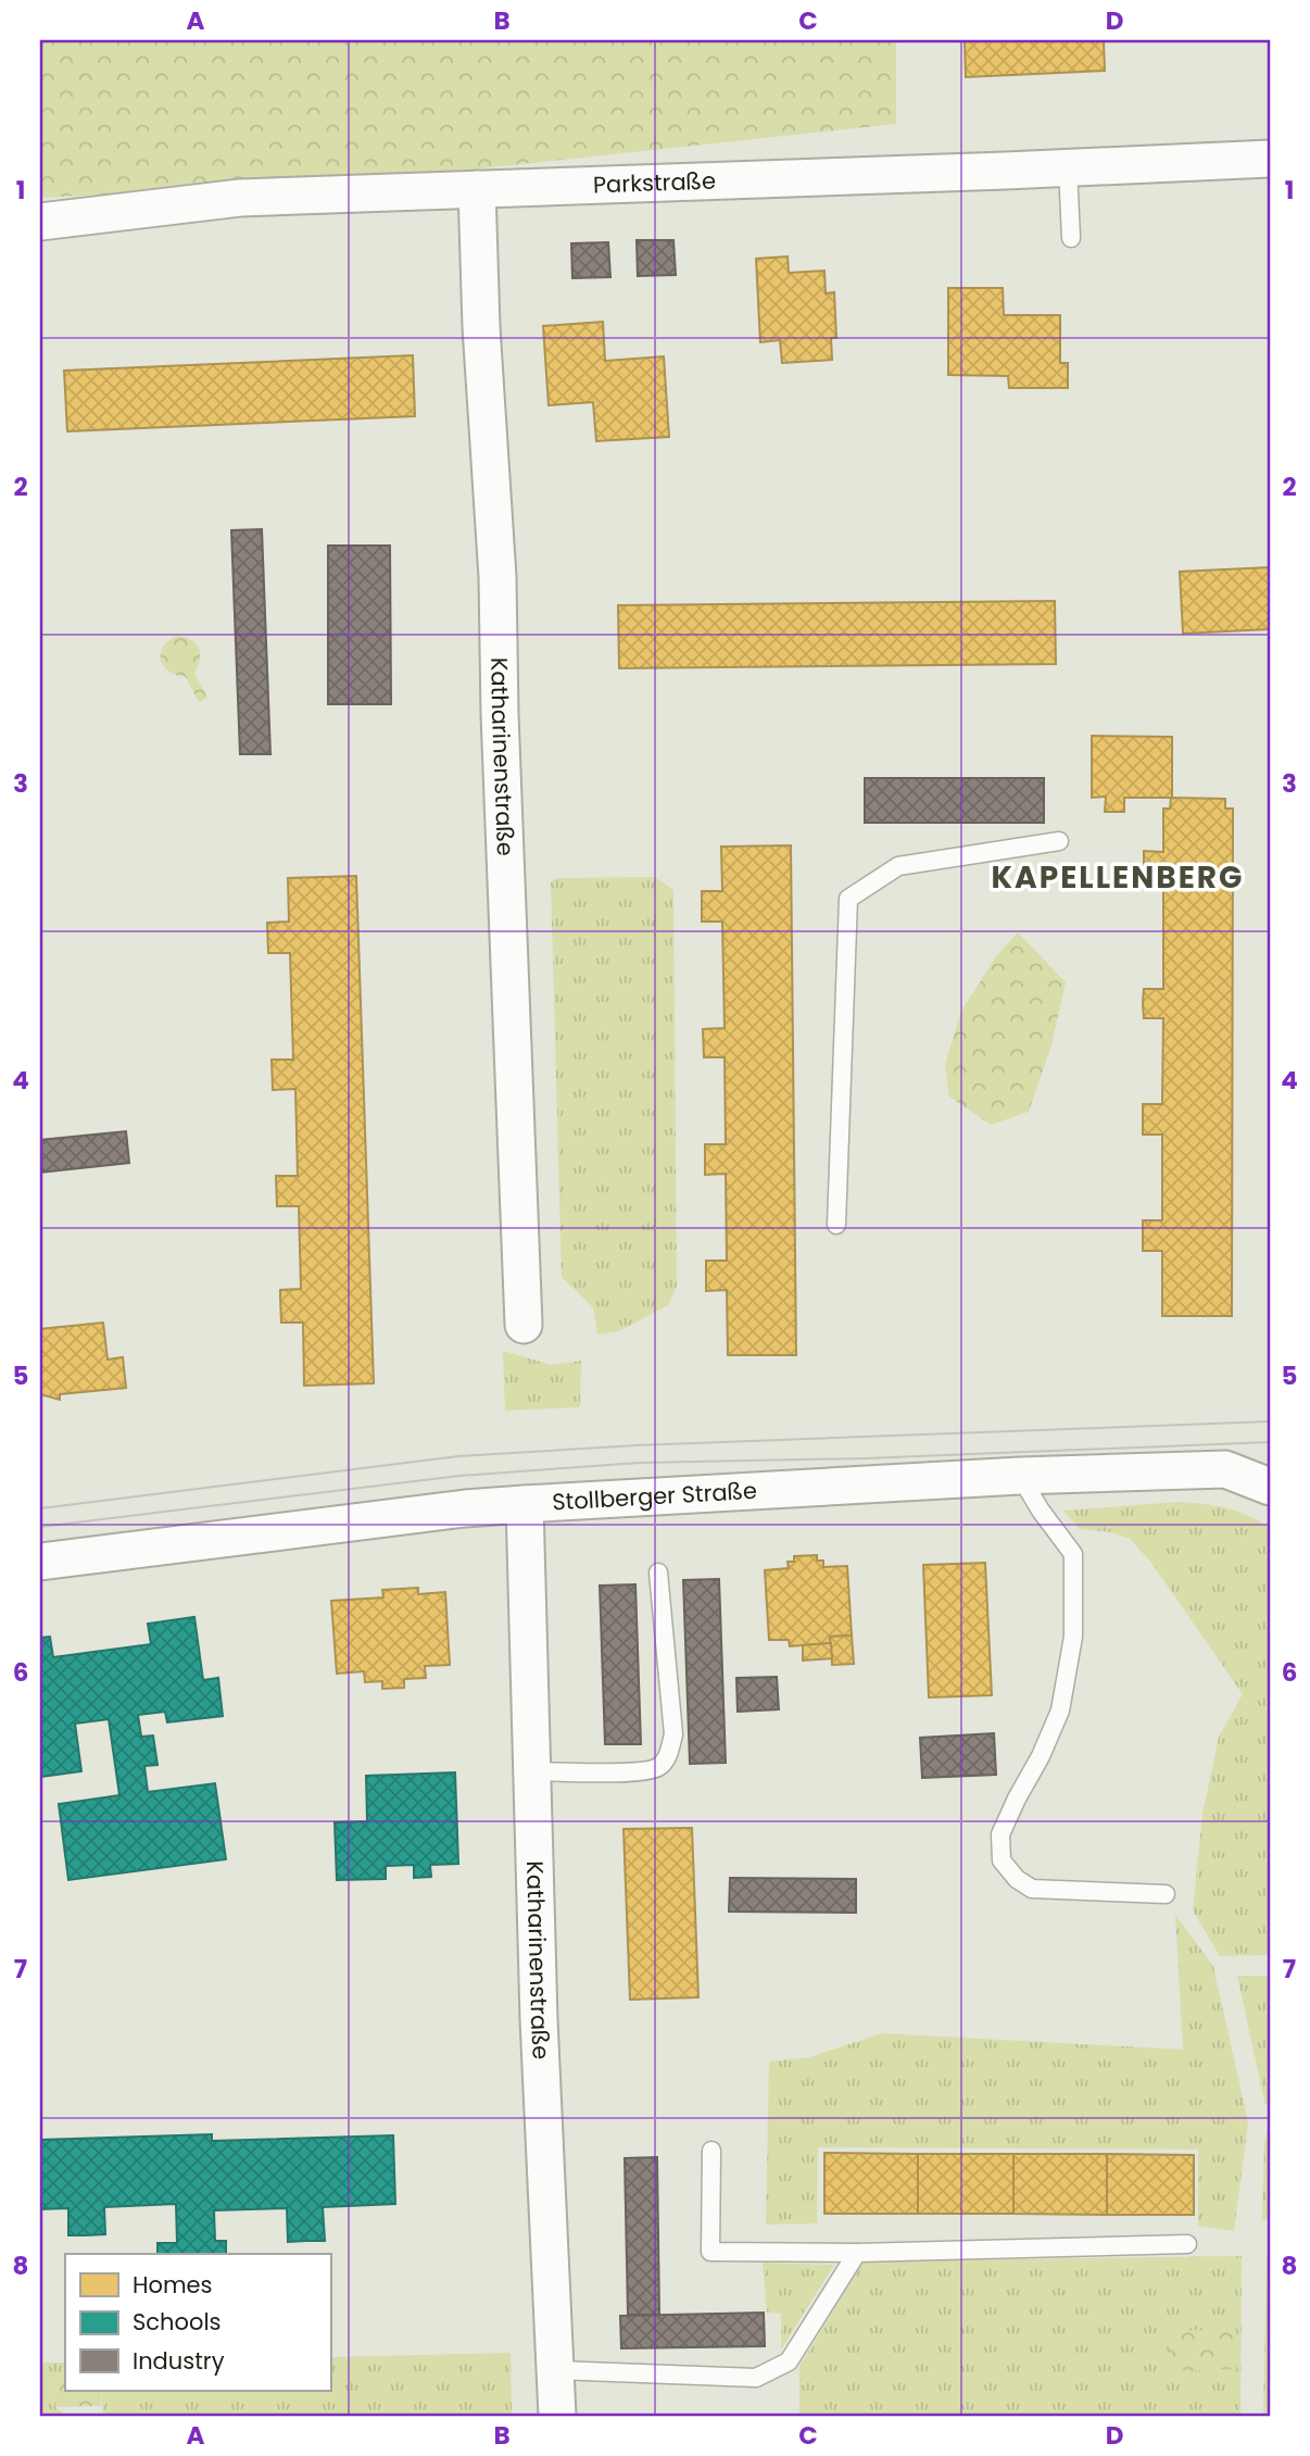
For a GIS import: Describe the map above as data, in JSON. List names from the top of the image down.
{
  "streets": {
    "street": ["Parkstraße", "Katharinenstraße", "Stollberger Straße"]
  },
  "crossings": [
    ["Parkstraße", "Katharinenstraße"],
    ["Katharinenstraße", "Stollberger Straße"]
  ],
  "districts": ["KAPELLENBERG"],
  "legend": ["Homes", "Schools", "Industry"],
  "grid": {
    "columns": [
      "A",
      "B",
      "C",
      "D"
    ],
    "rows": [
      "1",
      "2",
      "3",
      "4",
      "5",
      "6",
      "7",
      "8"
    ]
  }
}
